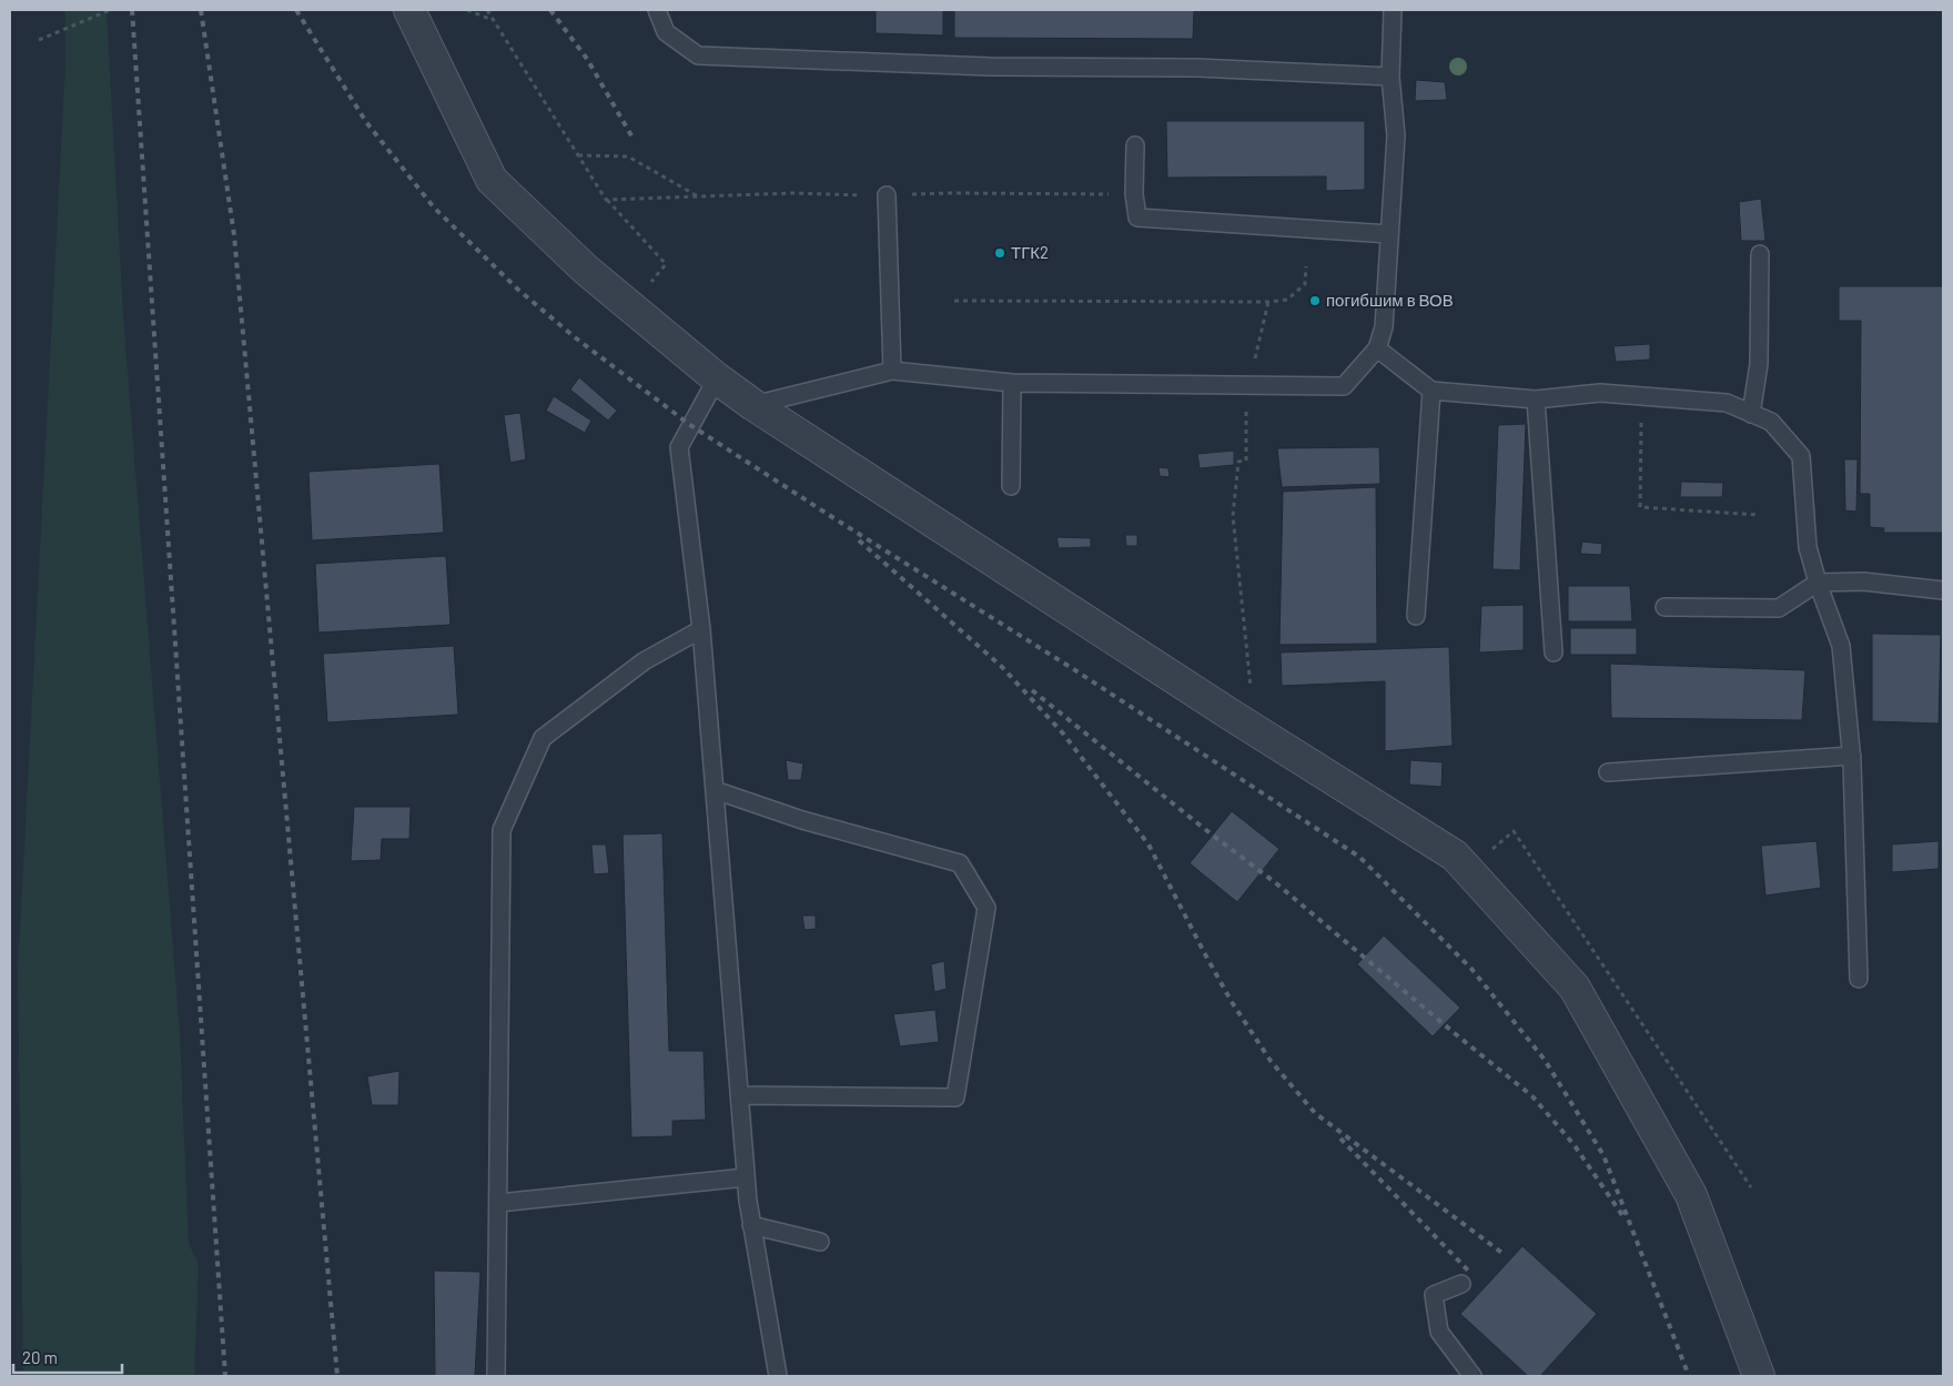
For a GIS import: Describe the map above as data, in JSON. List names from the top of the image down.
{
  "places": ["ТГК2", "погибшим в ВОВ"],
  "scale_bar": "20 m"
}
